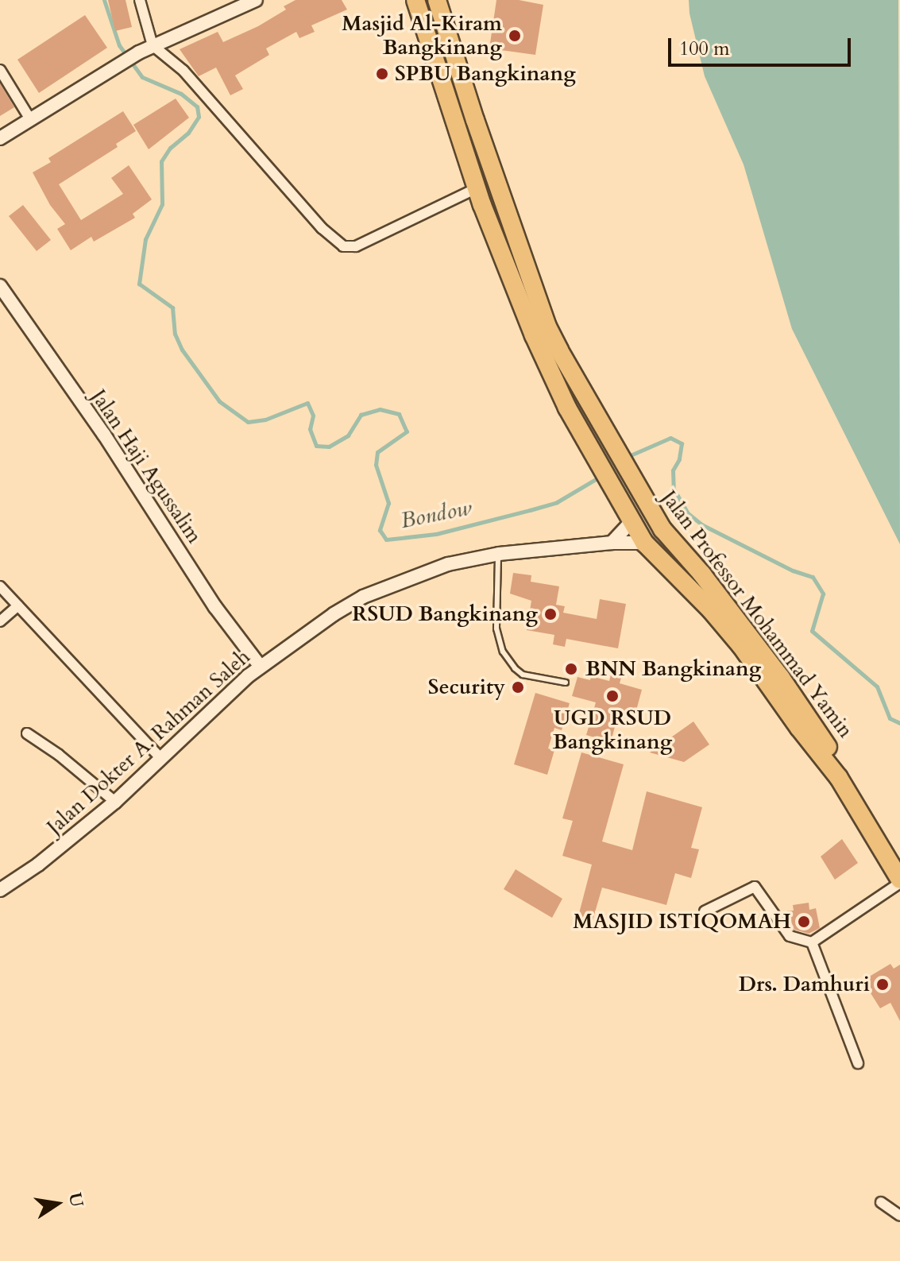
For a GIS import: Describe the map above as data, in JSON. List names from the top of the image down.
{
  "streets": {
    "highway": ["Jalan Professor Mohammad Yamin"],
    "main road": ["Jalan Haji Agussalim", "Jalan Dokter A. Rahman Saleh"]
  },
  "crossings": [
    ["Jalan Haji Agussalim", "Jalan Dokter A. Rahman Saleh"],
    ["Jalan Professor Mohammad Yamin", "Jalan Dokter A. Rahman Saleh"]
  ],
  "water": ["Bondow"],
  "places": [
    "Masjid Al-Kiram Bangkinang",
    "SPBU Bangkinang",
    "RSUD Bangkinang",
    "BNN Bangkinang",
    "Security",
    "UGD RSUD Bangkinang",
    "MASJID ISTIQOMAH",
    "Drs. Damhuri"
  ],
  "scale_bar": "100 m",
  "north": "right"
}
